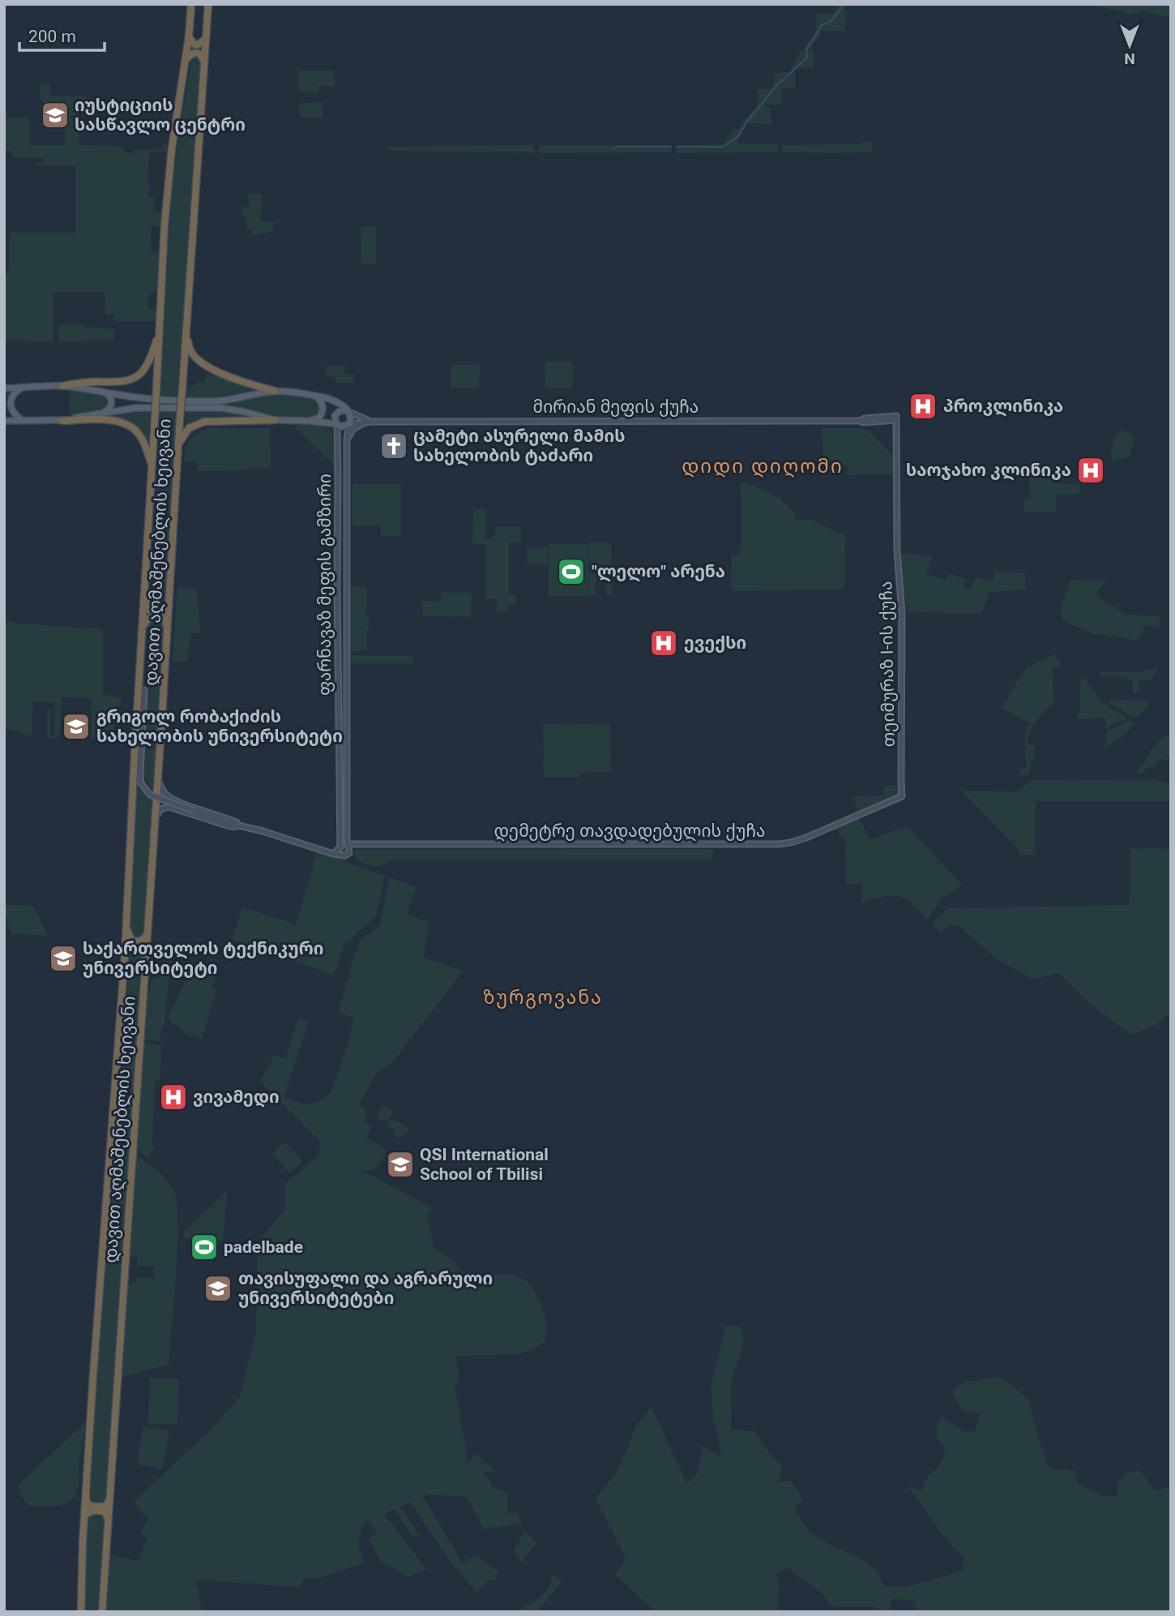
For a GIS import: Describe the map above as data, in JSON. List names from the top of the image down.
{
  "streets": {
    "highway": ["დავით აღმაშენებლის ხეივანი"],
    "main road": [
      "მირიან მეფის ქუჩა",
      "ფარნავაზ მეფის გამზირი",
      "თეიმურაზ I-ის ქუჩა",
      "დემეტრე თავდადებულის ქუჩა"
    ]
  },
  "crossings": [
    ["მირიან მეფის ქუჩა", "ფარნავაზ მეფის გამზირი"],
    ["მირიან მეფის ქუჩა", "თეიმურაზ I-ის ქუჩა"],
    ["ფარნავაზ მეფის გამზირი", "დემეტრე თავდადებულის ქუჩა"],
    ["თეიმურაზ I-ის ქუჩა", "დემეტრე თავდადებულის ქუჩა"]
  ],
  "districts": ["დიდი დიღომი", "ზურგოვანა"],
  "places": {
    "school or university": [
      "იუსტიციის სასწავლო ცენტრი",
      "გრიგოლ რობაქიძის სახელობის უნივერსიტეტი",
      "საქართველოს ტექნიკური უნივერსიტეტი",
      "QSI International School of Tbilisi",
      "თავისუფალი და აგრარული უნივერსიტეტები"
    ],
    "hospital": [
      "პროკლინიკა",
      "საოჯახო კლინიკა",
      "ევექსი",
      "ვივამედი"
    ],
    "church": ["ცამეტი ასურელი მამის სახელობის ტაძარი"],
    "sports": ["\"ლელო\" არენა", "padelbade"]
  },
  "scale_bar": "200 m",
  "north": "bottom"
}
